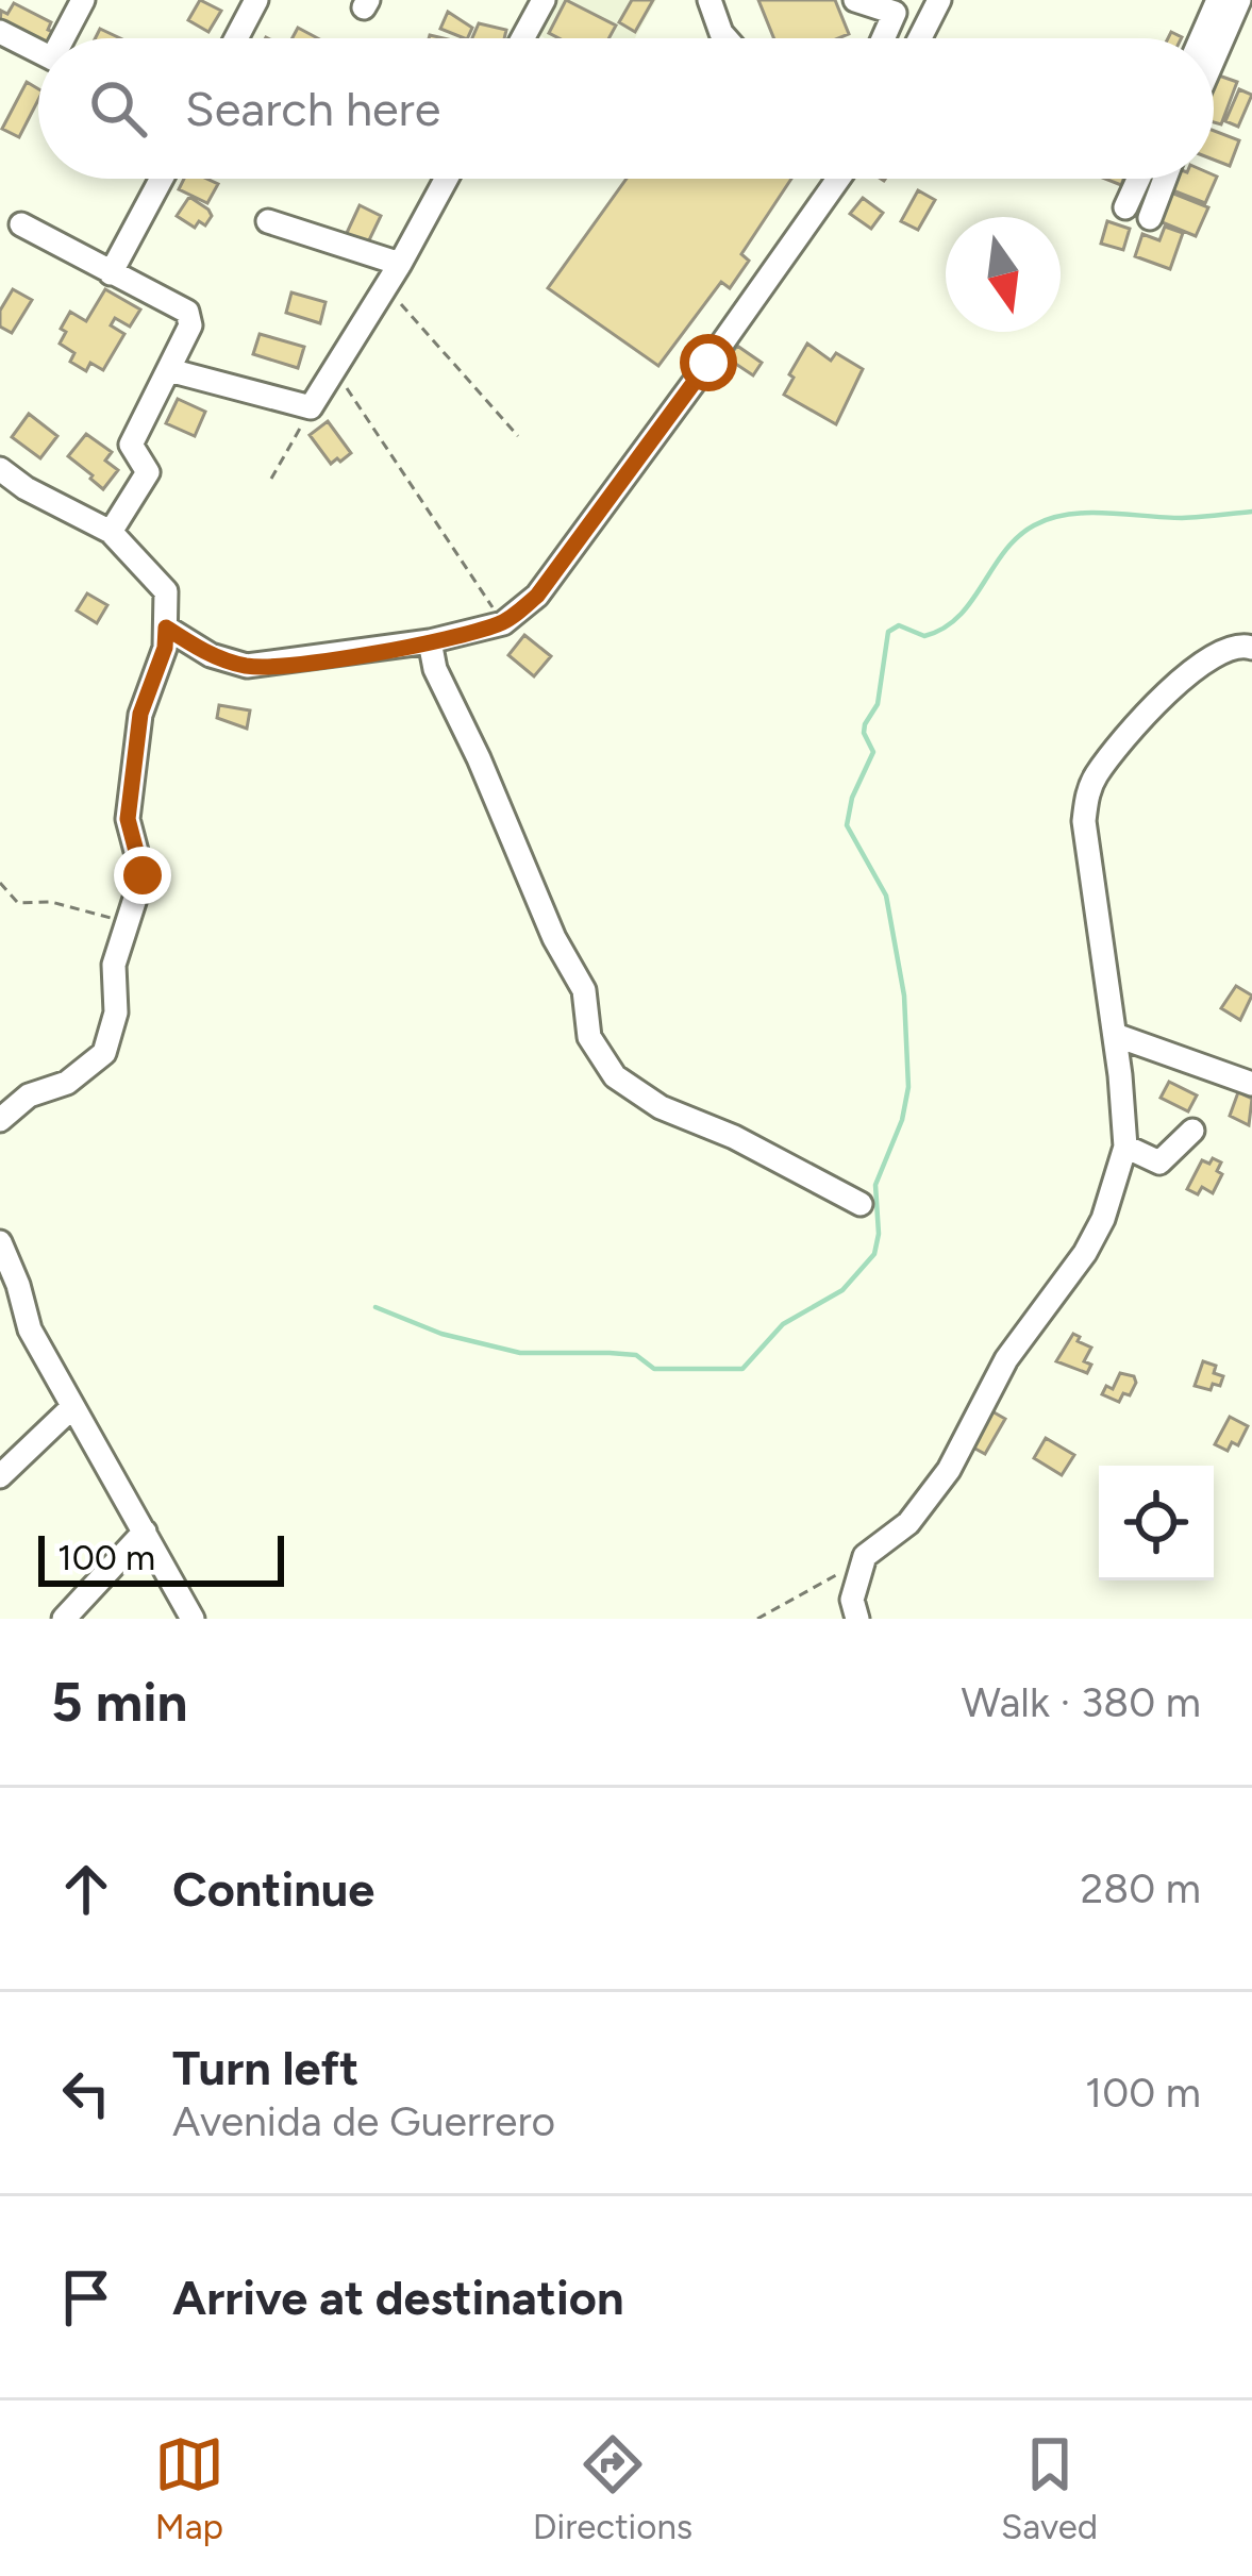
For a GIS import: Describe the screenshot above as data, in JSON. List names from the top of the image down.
{
  "scale_bar": "100 m",
  "north": "bottom",
  "page": {
    "search": "Search here",
    "scale": "100 m",
    "heading": ["5 min", "Walk · 380 m"],
    "list": [
      ["Continue", "280 m"],
      ["Turn left", "Avenida de Guerrero", "100 m"],
      "Arrive at destination"
    ],
    "nav": ["Map", "Directions", "Saved"]
  }
}
